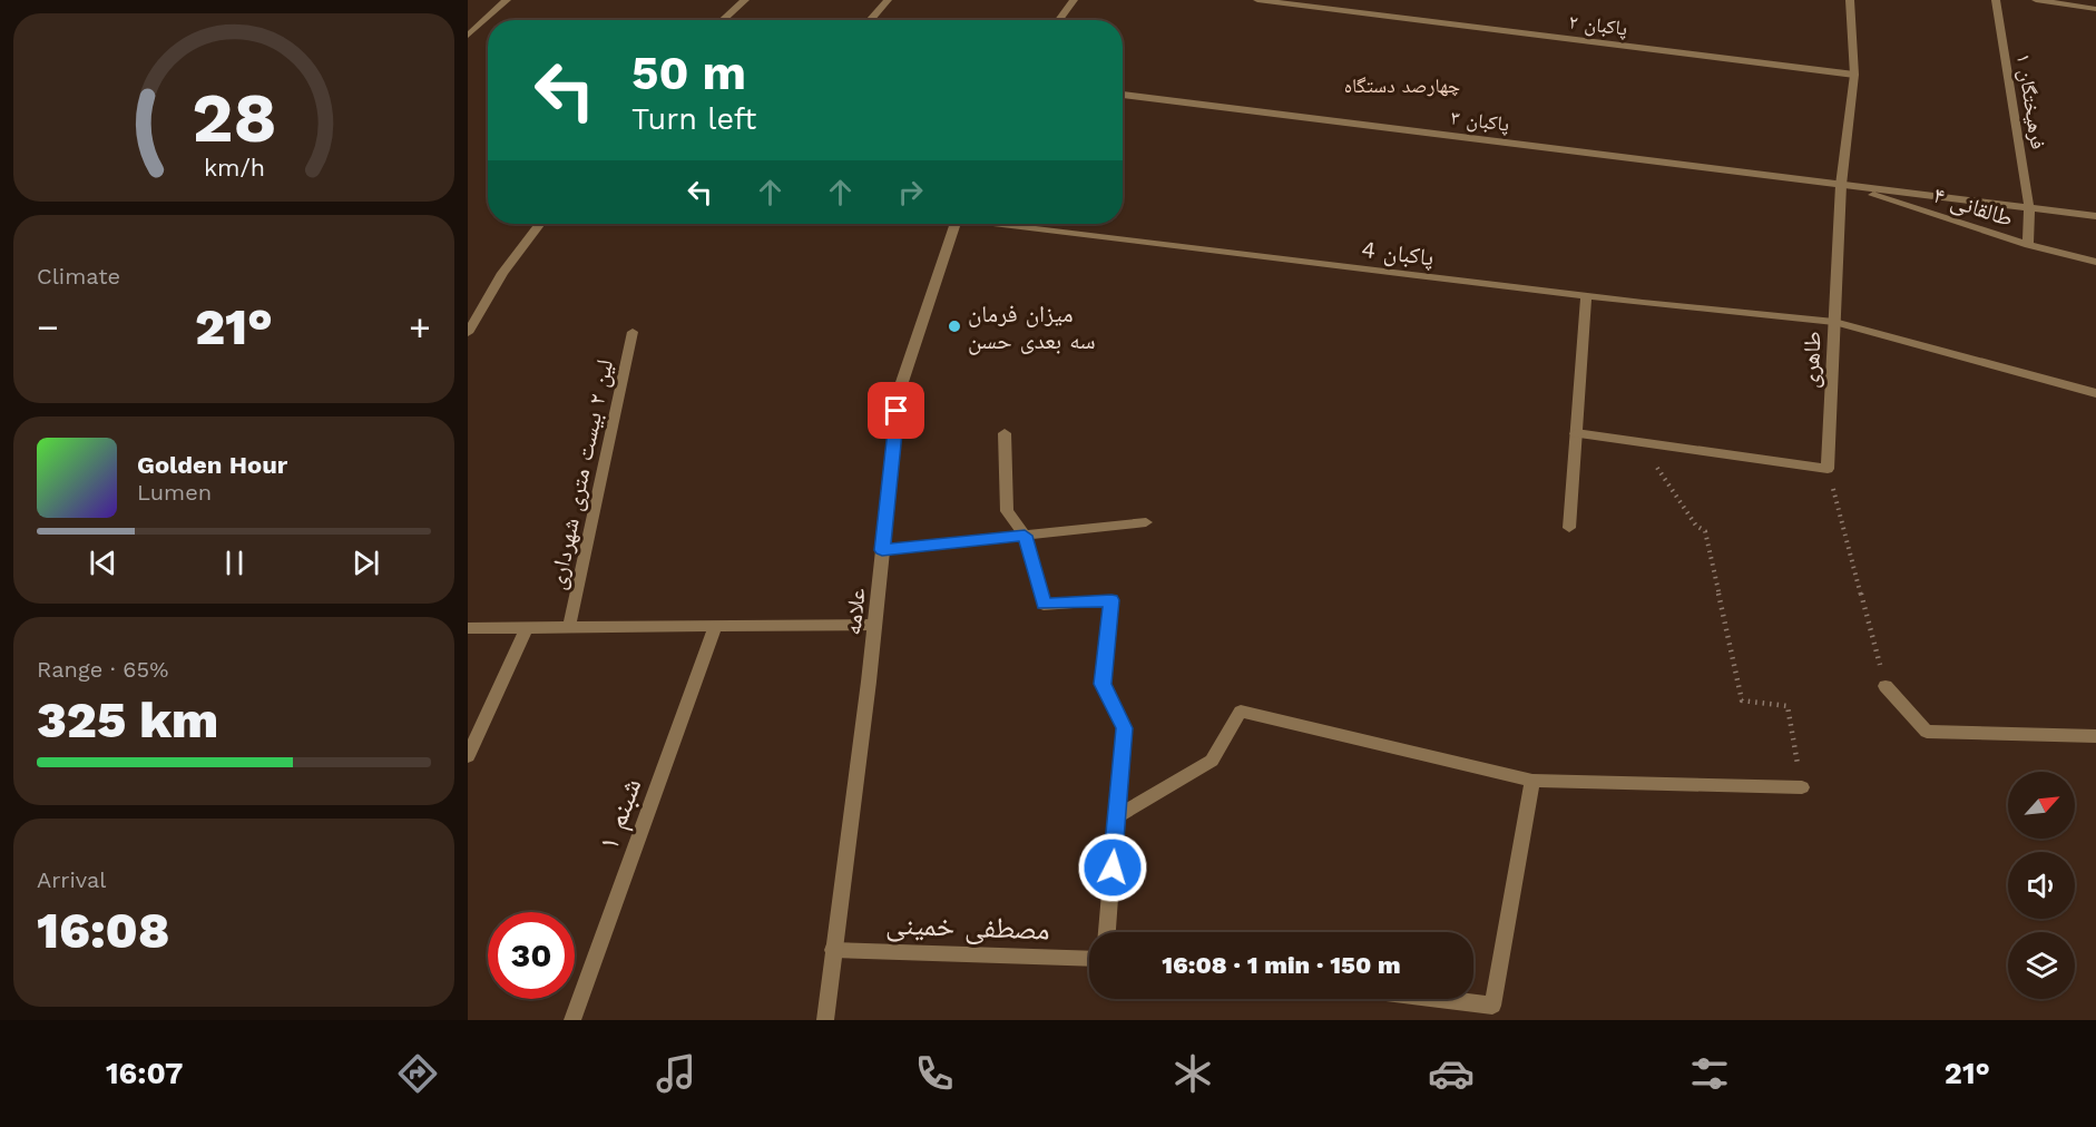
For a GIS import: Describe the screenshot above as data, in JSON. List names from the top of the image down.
{
  "streets": {
    "street": [
      "پاکبان ۲",
      "فرهیختگان ۱",
      "پاکبان ۳",
      "طالقانی ۴",
      "پاکبان 4",
      "طاهری",
      "لین ۲ بیست متری شهرداری",
      "علامه",
      "شبنم ۱",
      "مصطفی خمینی"
    ]
  },
  "crossings": [
    ["پاکبان ۲", "طاهری"],
    ["فرهیختگان ۱", "طالقانی ۴"],
    ["پاکبان ۳", "طالقانی ۴"],
    ["پاکبان ۳", "طاهری"],
    ["طالقانی ۴", "طاهری"],
    ["پاکبان 4", "طاهری"],
    ["علامه", "مصطفی خمینی"]
  ],
  "districts": ["چهارصد دستگاه"],
  "places": ["میزان فرمان سه بعدی حسن"],
  "north": "top right",
  "page": {
    "turn": ["50 m", "Turn left"],
    "tile": [
      "Climate",
      ["Range · 65%", "325 km"],
      ["Arrival", "16:08"]
    ],
    "heat": ["−", "21°", "+"],
    "song": ["Golden Hour", "Lumen"],
    "limit": "30",
    "trip": "16:08 · 1 min · 150 m",
    "tabs": ["16:07", "21°"],
    "gauge": ["28", "km/h"]
  }
}
